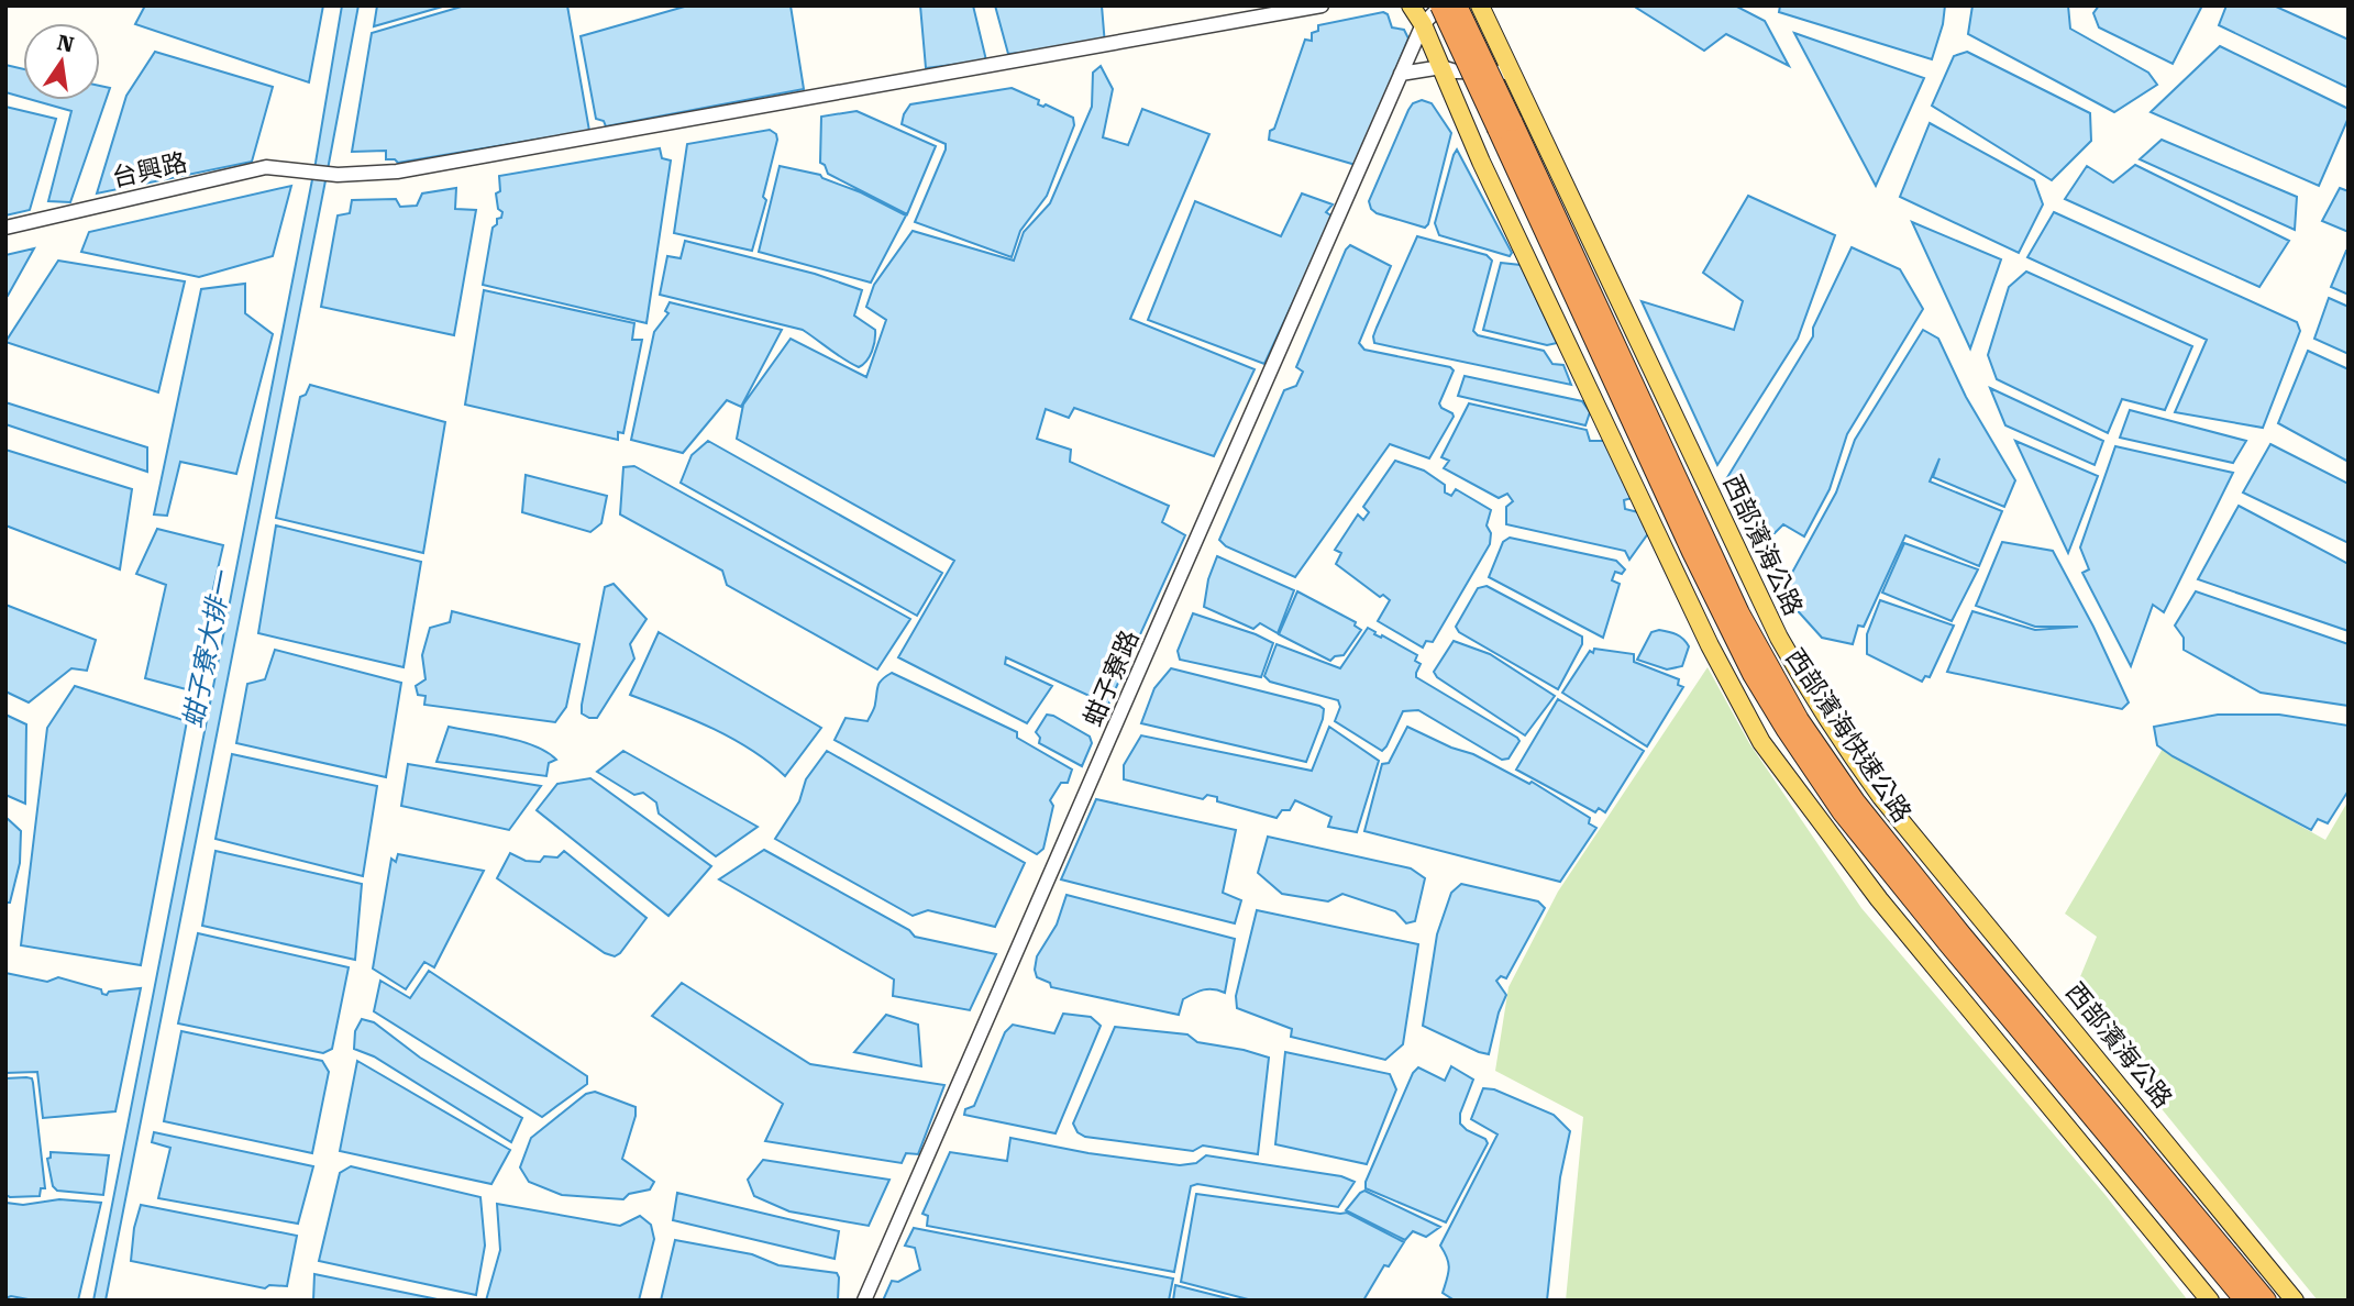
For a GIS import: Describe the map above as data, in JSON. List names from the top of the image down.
{
  "streets": {
    "highway": ["西部濱海快速公路"],
    "main road": ["西部濱海公路"],
    "street": ["台興路", "蚶子寮路"]
  },
  "water": ["蚶子寮大排一"],
  "north": "top"
}
